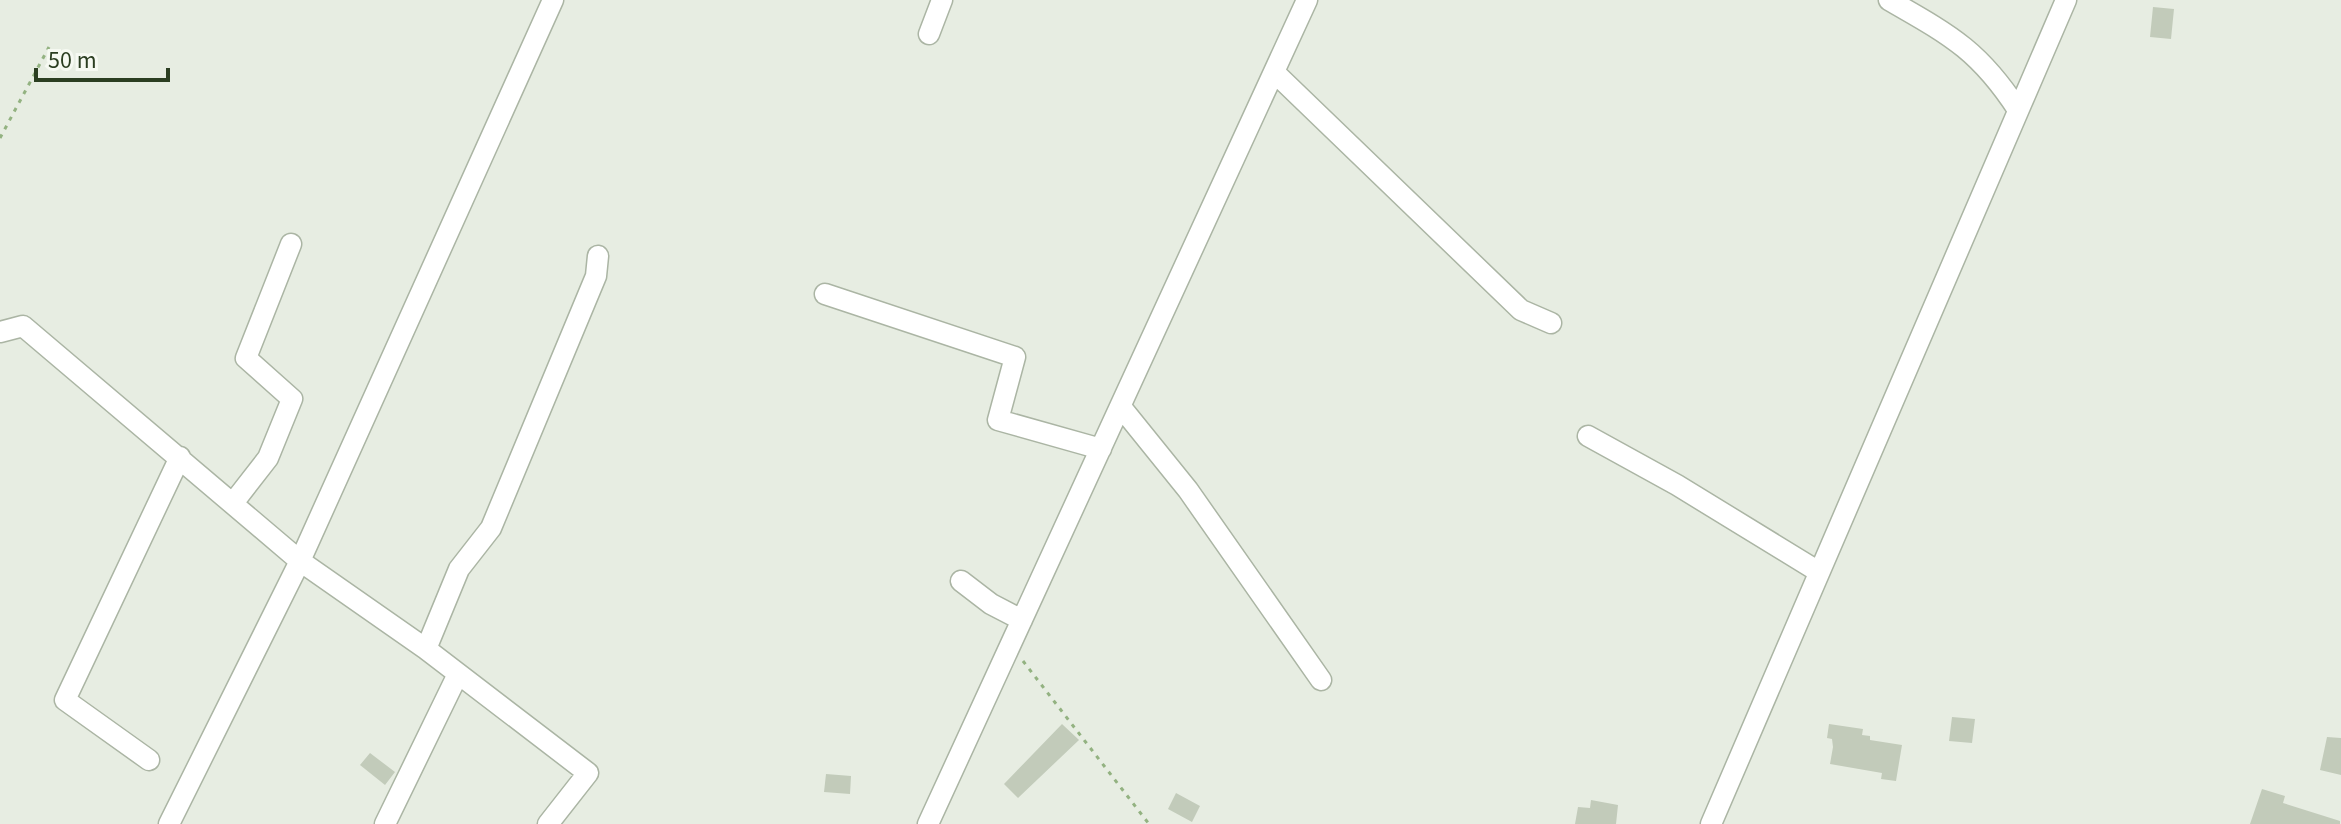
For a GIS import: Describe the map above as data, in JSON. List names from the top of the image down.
{
  "scale_bar": "50 m"
}
